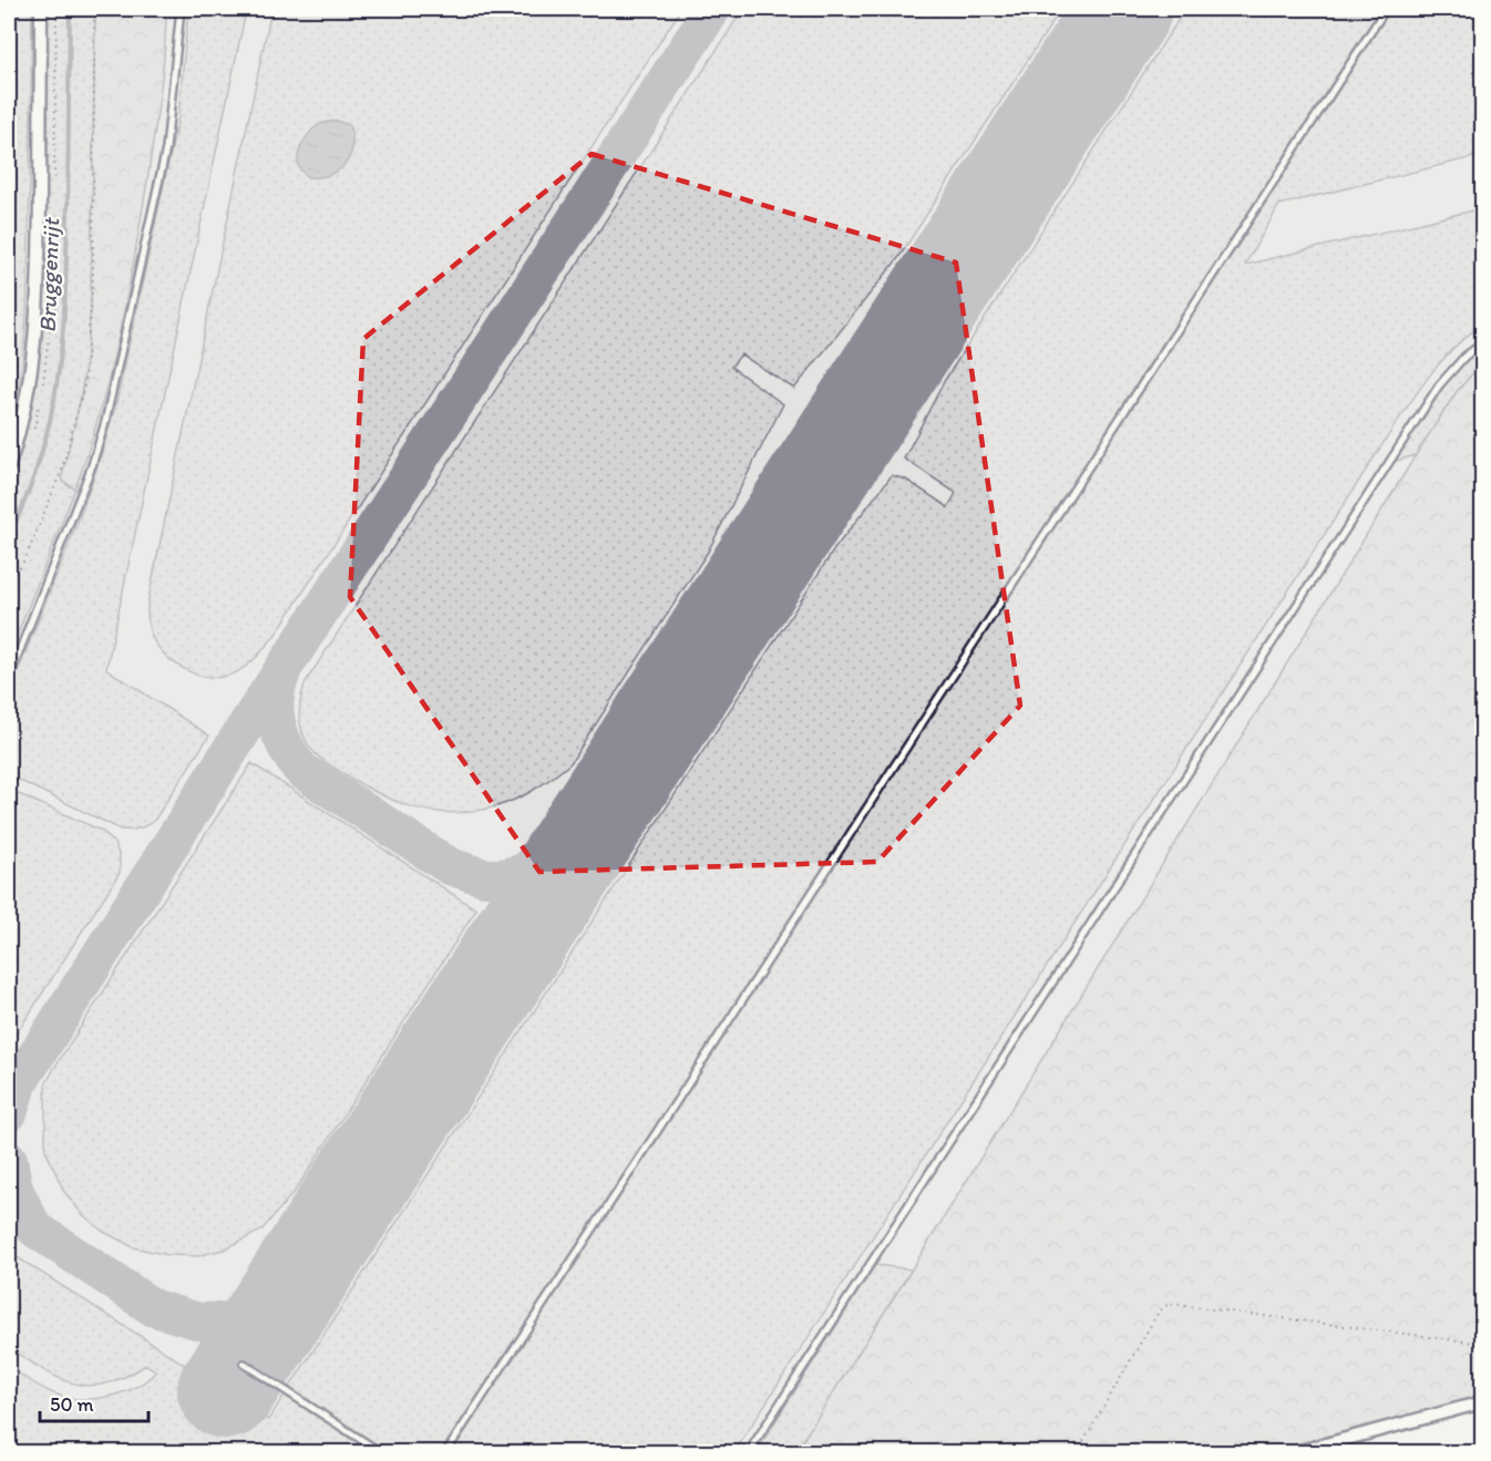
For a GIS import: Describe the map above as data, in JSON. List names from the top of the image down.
{
  "water": ["Bruggenrijt"],
  "scale_bar": "50 m"
}
